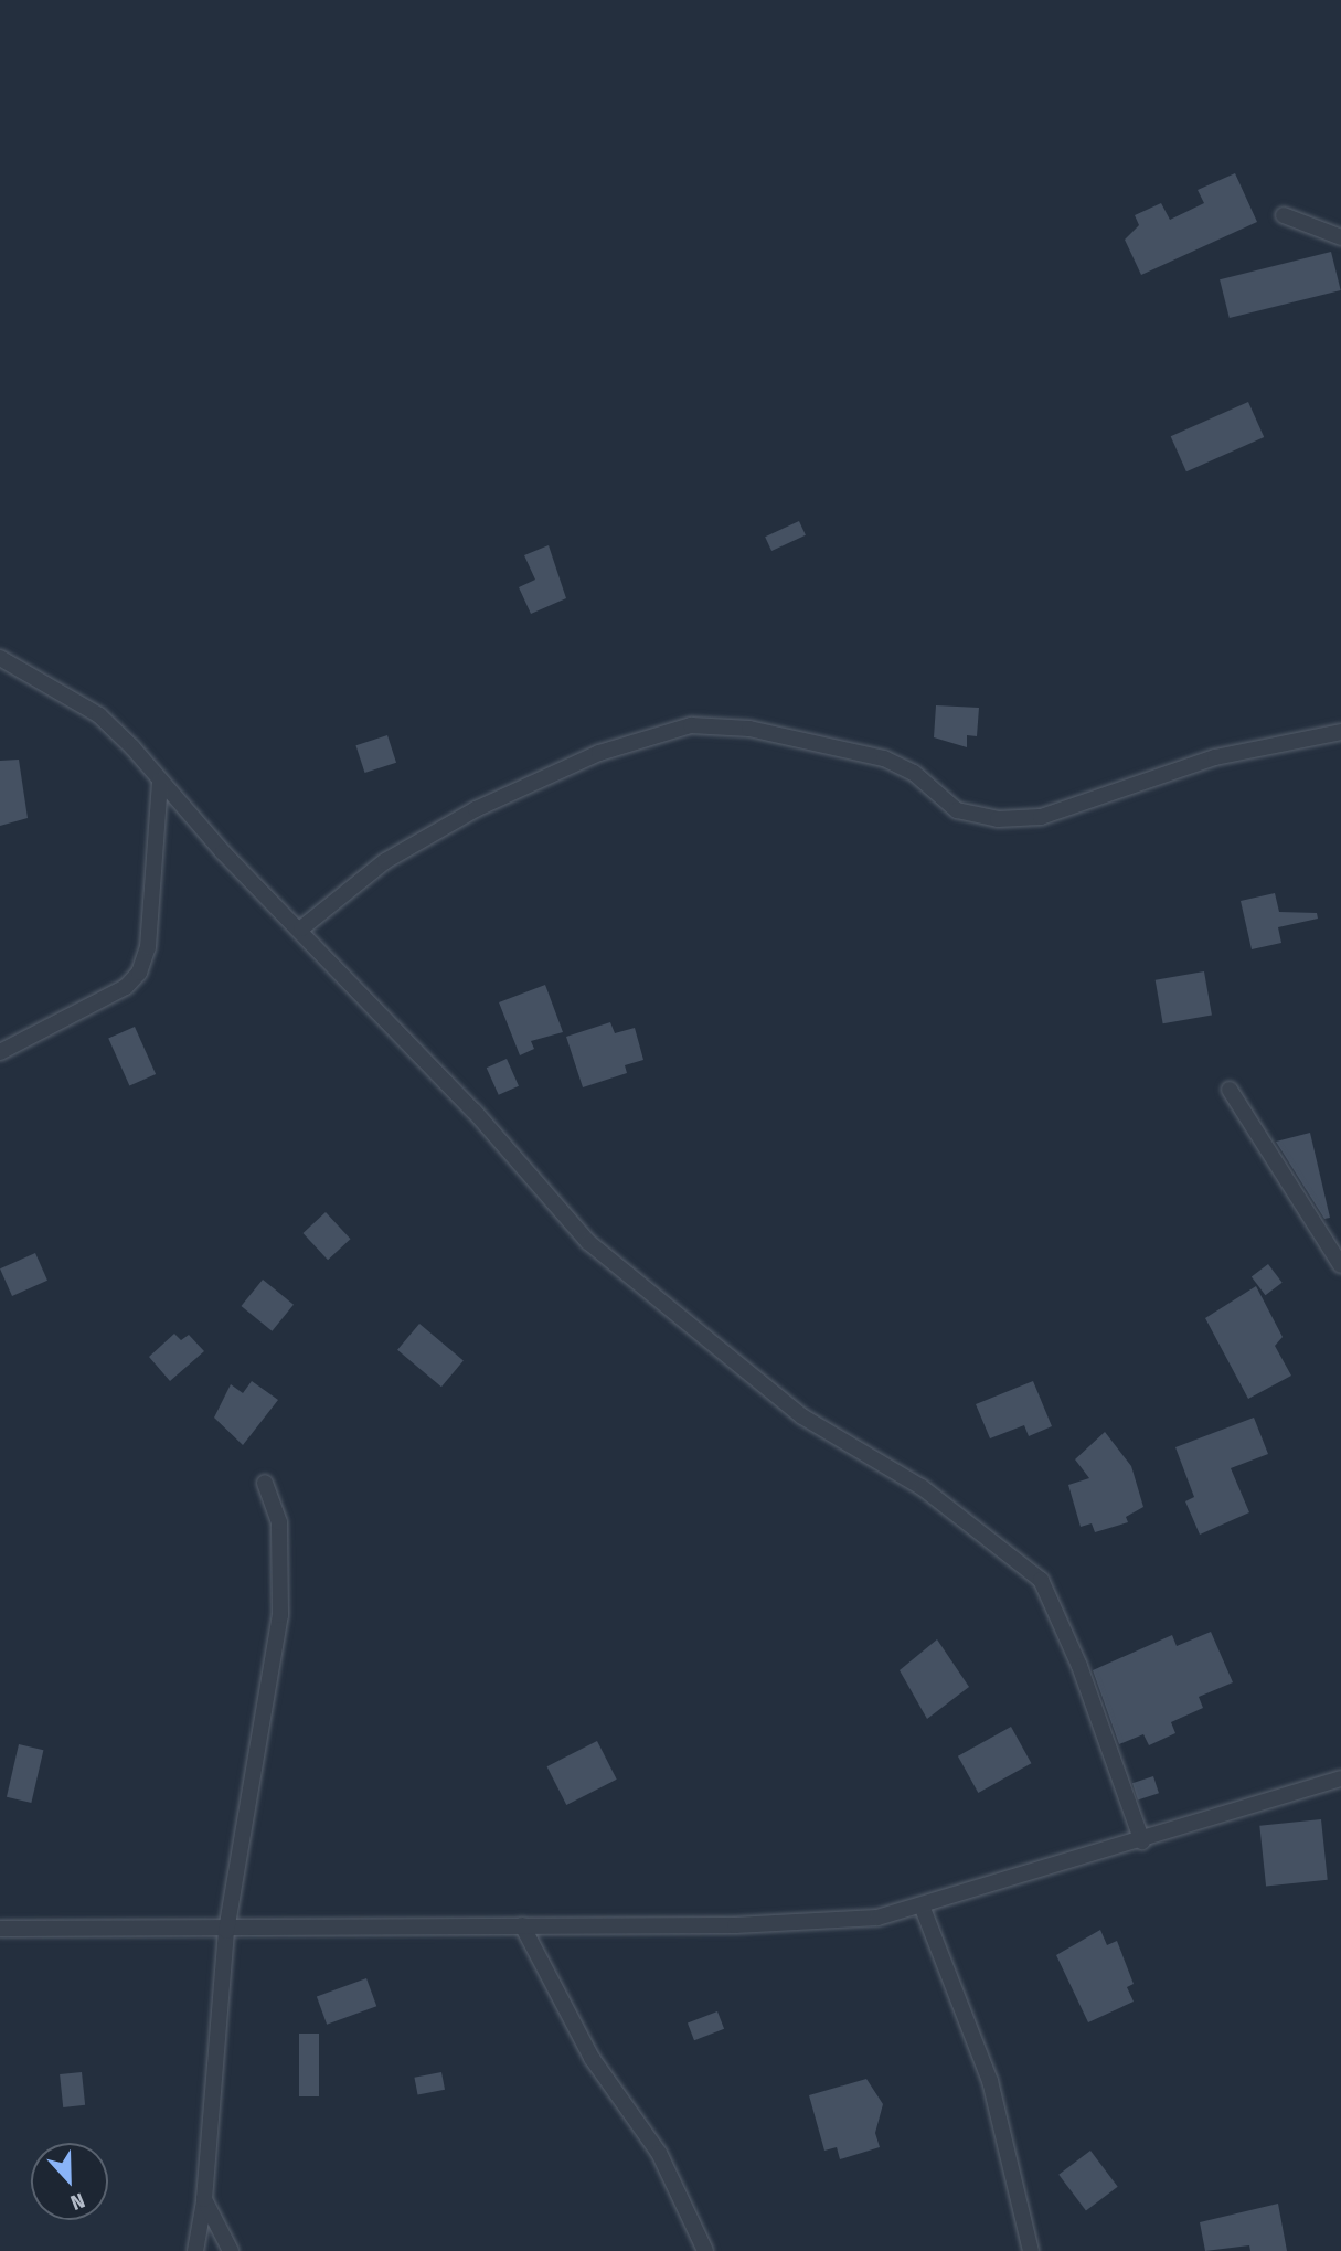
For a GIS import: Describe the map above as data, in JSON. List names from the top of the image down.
{
  "north": "bottom"
}
